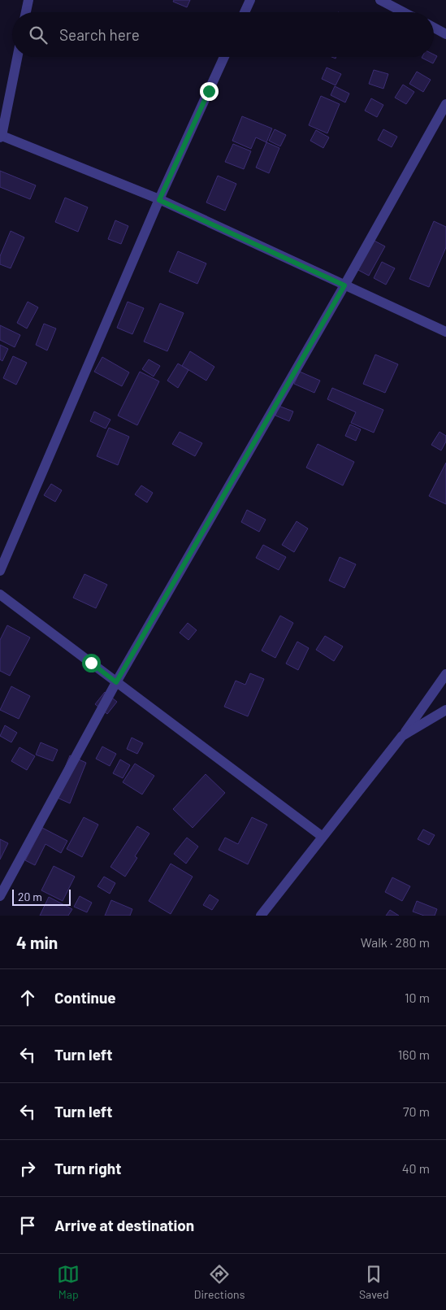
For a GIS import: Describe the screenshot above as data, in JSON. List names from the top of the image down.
{
  "scale_bar": "20 m",
  "page": {
    "search": "Search here",
    "scale": "20 m",
    "heading": ["4 min", "Walk · 280 m"],
    "list": [
      ["Continue", "10 m"],
      ["Turn left", "160 m"],
      ["Turn left", "70 m"],
      ["Turn right", "40 m"],
      "Arrive at destination"
    ],
    "nav": ["Map", "Directions", "Saved"]
  }
}
